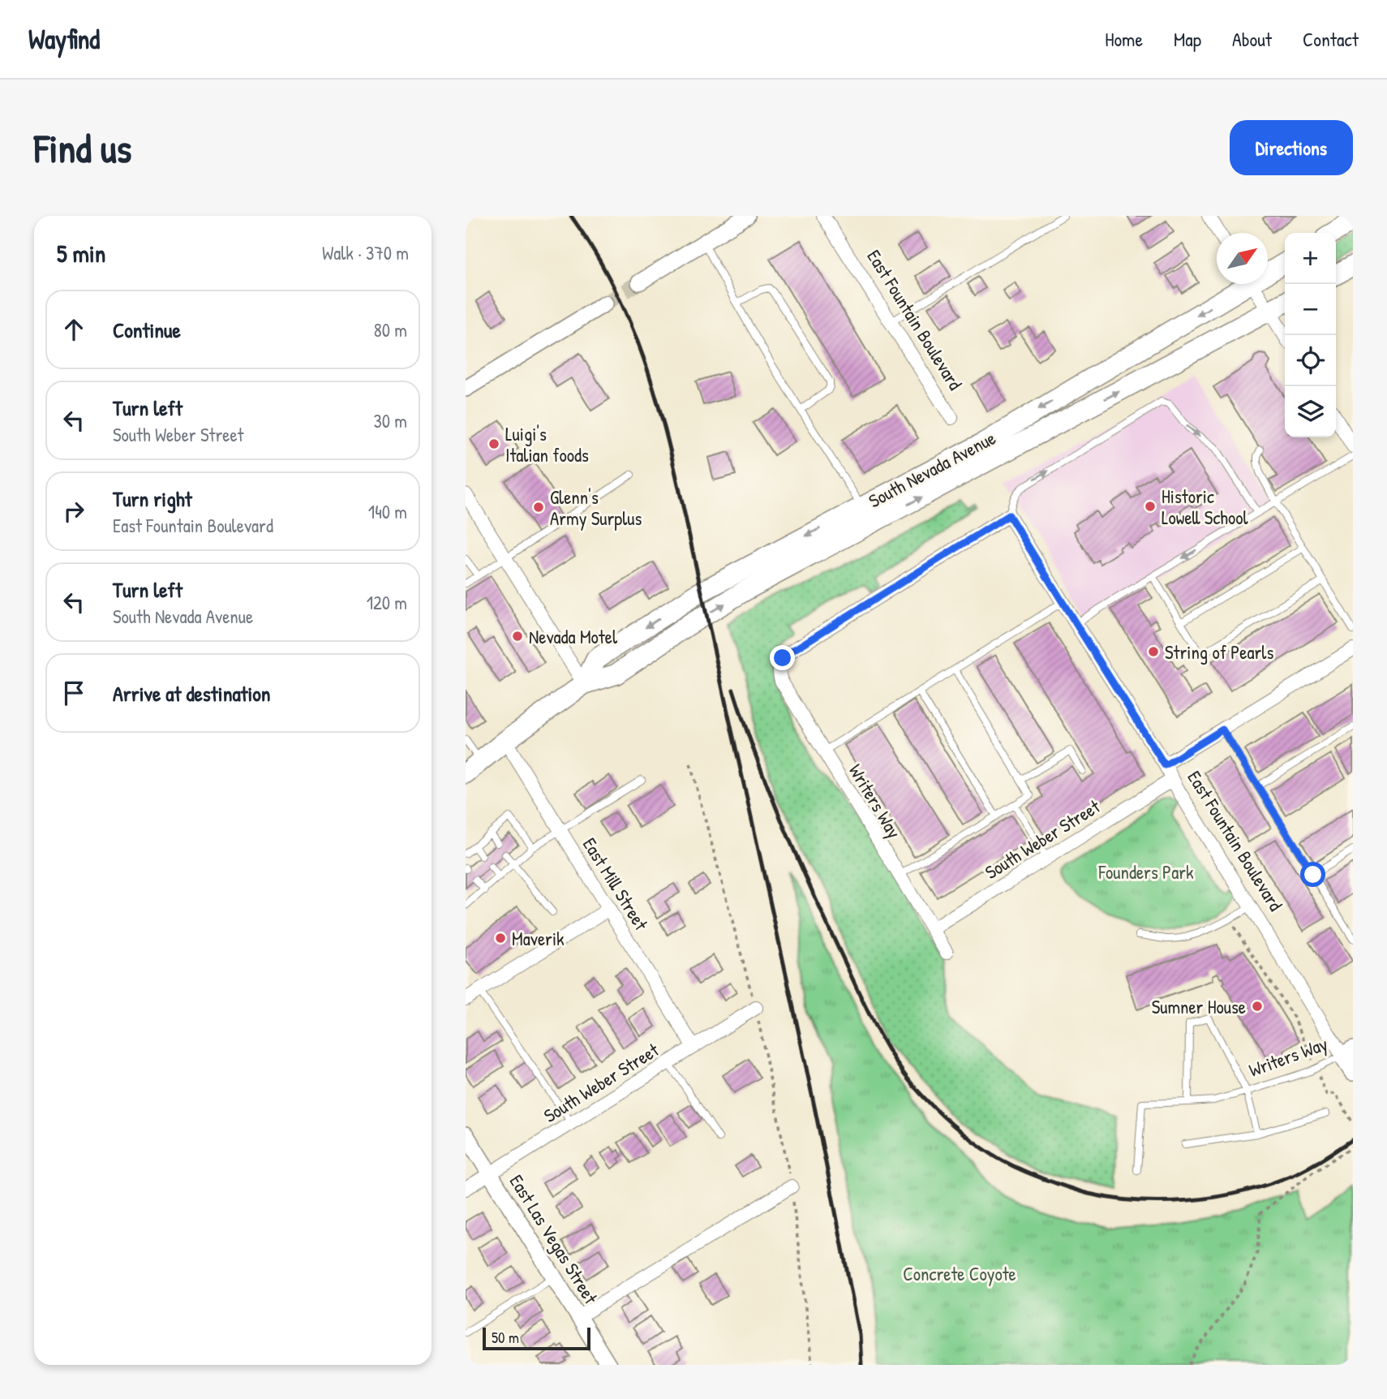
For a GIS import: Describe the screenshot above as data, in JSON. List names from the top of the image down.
{
  "streets": {
    "main road": ["East Fountain Boulevard", "South Nevada Avenue"],
    "street": [
      "Writers Way",
      "South Weber Street",
      "East Mill Street",
      "East Las Vegas Street"
    ]
  },
  "crossings": [
    ["East Fountain Boulevard", "Writers Way"],
    ["East Fountain Boulevard", "South Weber Street"],
    ["South Nevada Avenue", "East Mill Street"],
    ["Writers Way", "South Weber Street"],
    ["South Weber Street", "East Mill Street"],
    ["South Weber Street", "East Las Vegas Street"]
  ],
  "parks": ["Founders Park", "Concrete Coyote"],
  "places": [
    "Luigi's Italian foods",
    "Historic Lowell School",
    "Glenn's Army Surplus",
    "Nevada Motel",
    "String of Pearls",
    "Maverik",
    "Sumner House"
  ],
  "scale_bar": "50 m",
  "north": "top right",
  "page": {
    "header": "Wayfind",
    "nav": [
      "Home",
      "Map",
      "About",
      "Contact"
    ],
    "buttons": "Directions",
    "title": "Find us",
    "heading": ["5 min", "Walk · 370 m"],
    "map_buttons": ["+", "−"],
    "list": [
      ["Continue", "80 m"],
      ["Turn left", "South Weber Street", "30 m"],
      ["Turn right", "East Fountain Boulevard", "140 m"],
      ["Turn left", "South Nevada Avenue", "120 m"],
      "Arrive at destination"
    ],
    "scale": "50 m"
  }
}
